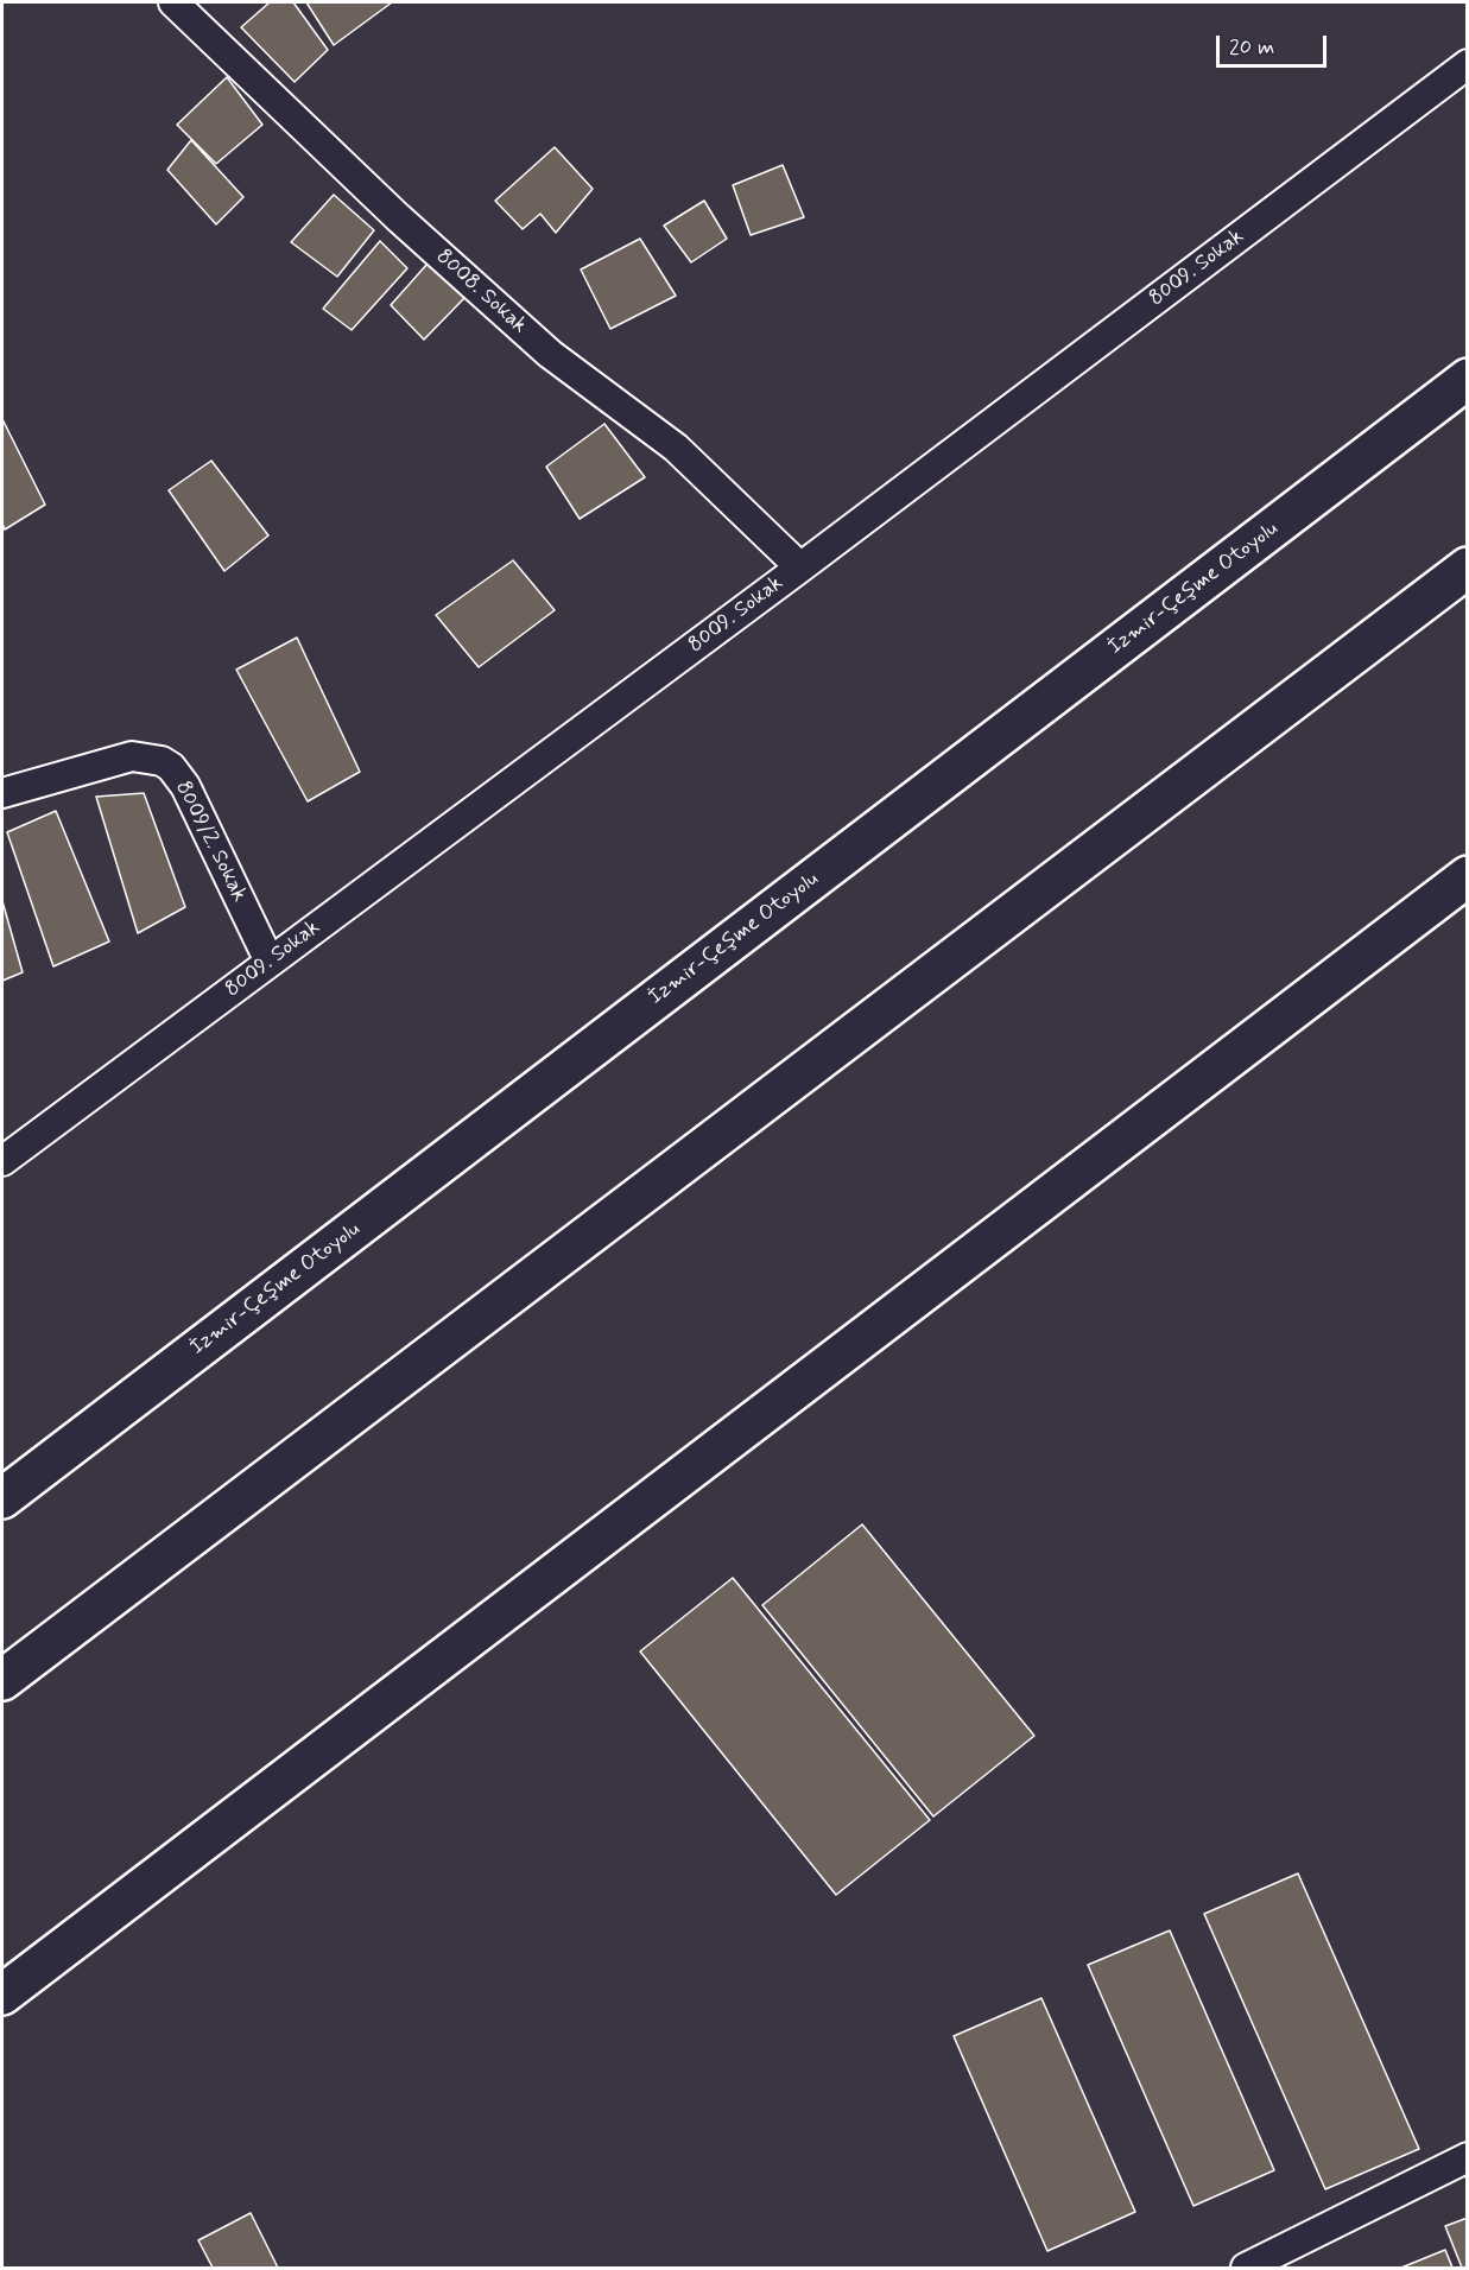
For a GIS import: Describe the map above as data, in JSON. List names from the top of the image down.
{
  "streets": {
    "main road": ["İzmir-Çeşme Otoyolu"],
    "street": ["8009. Sokak", "8008. Sokak", "8009/2. Sokak"]
  },
  "crossings": [
    ["8009. Sokak", "8008. Sokak"],
    ["8009. Sokak", "8009/2. Sokak"]
  ],
  "scale_bar": "20 m"
}
